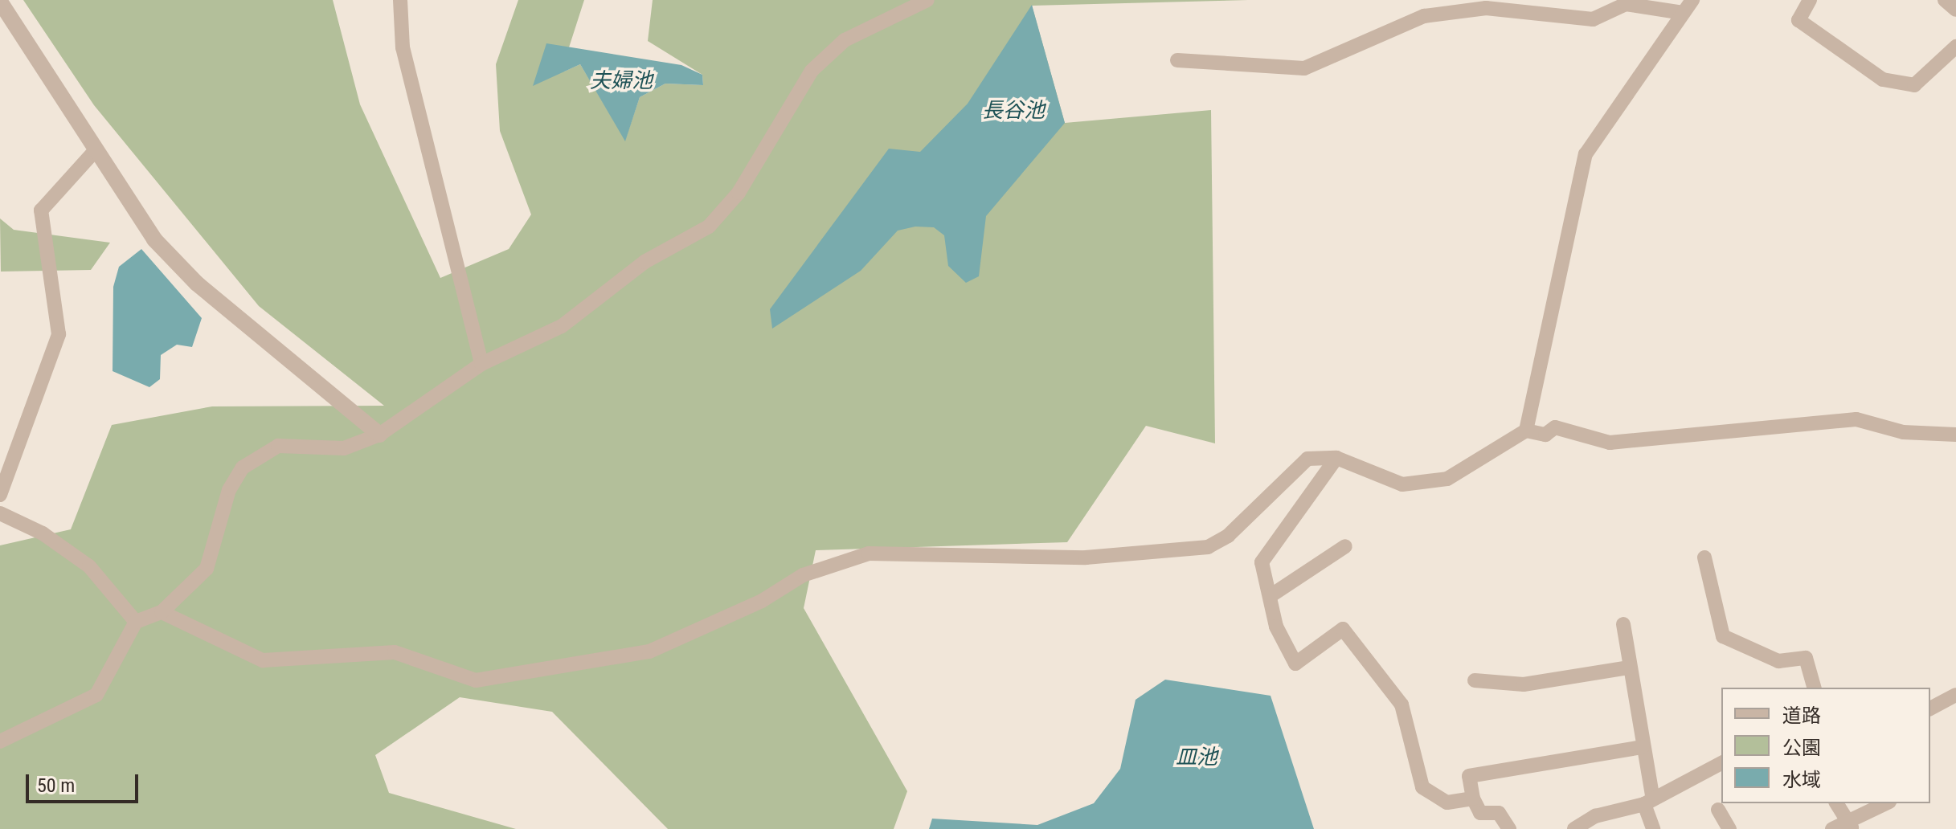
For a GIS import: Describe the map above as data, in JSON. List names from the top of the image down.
{
  "water": ["夫婦池", "長谷池", "皿池"],
  "legend": ["道路", "公園", "水域"],
  "scale_bar": "50 m"
}
